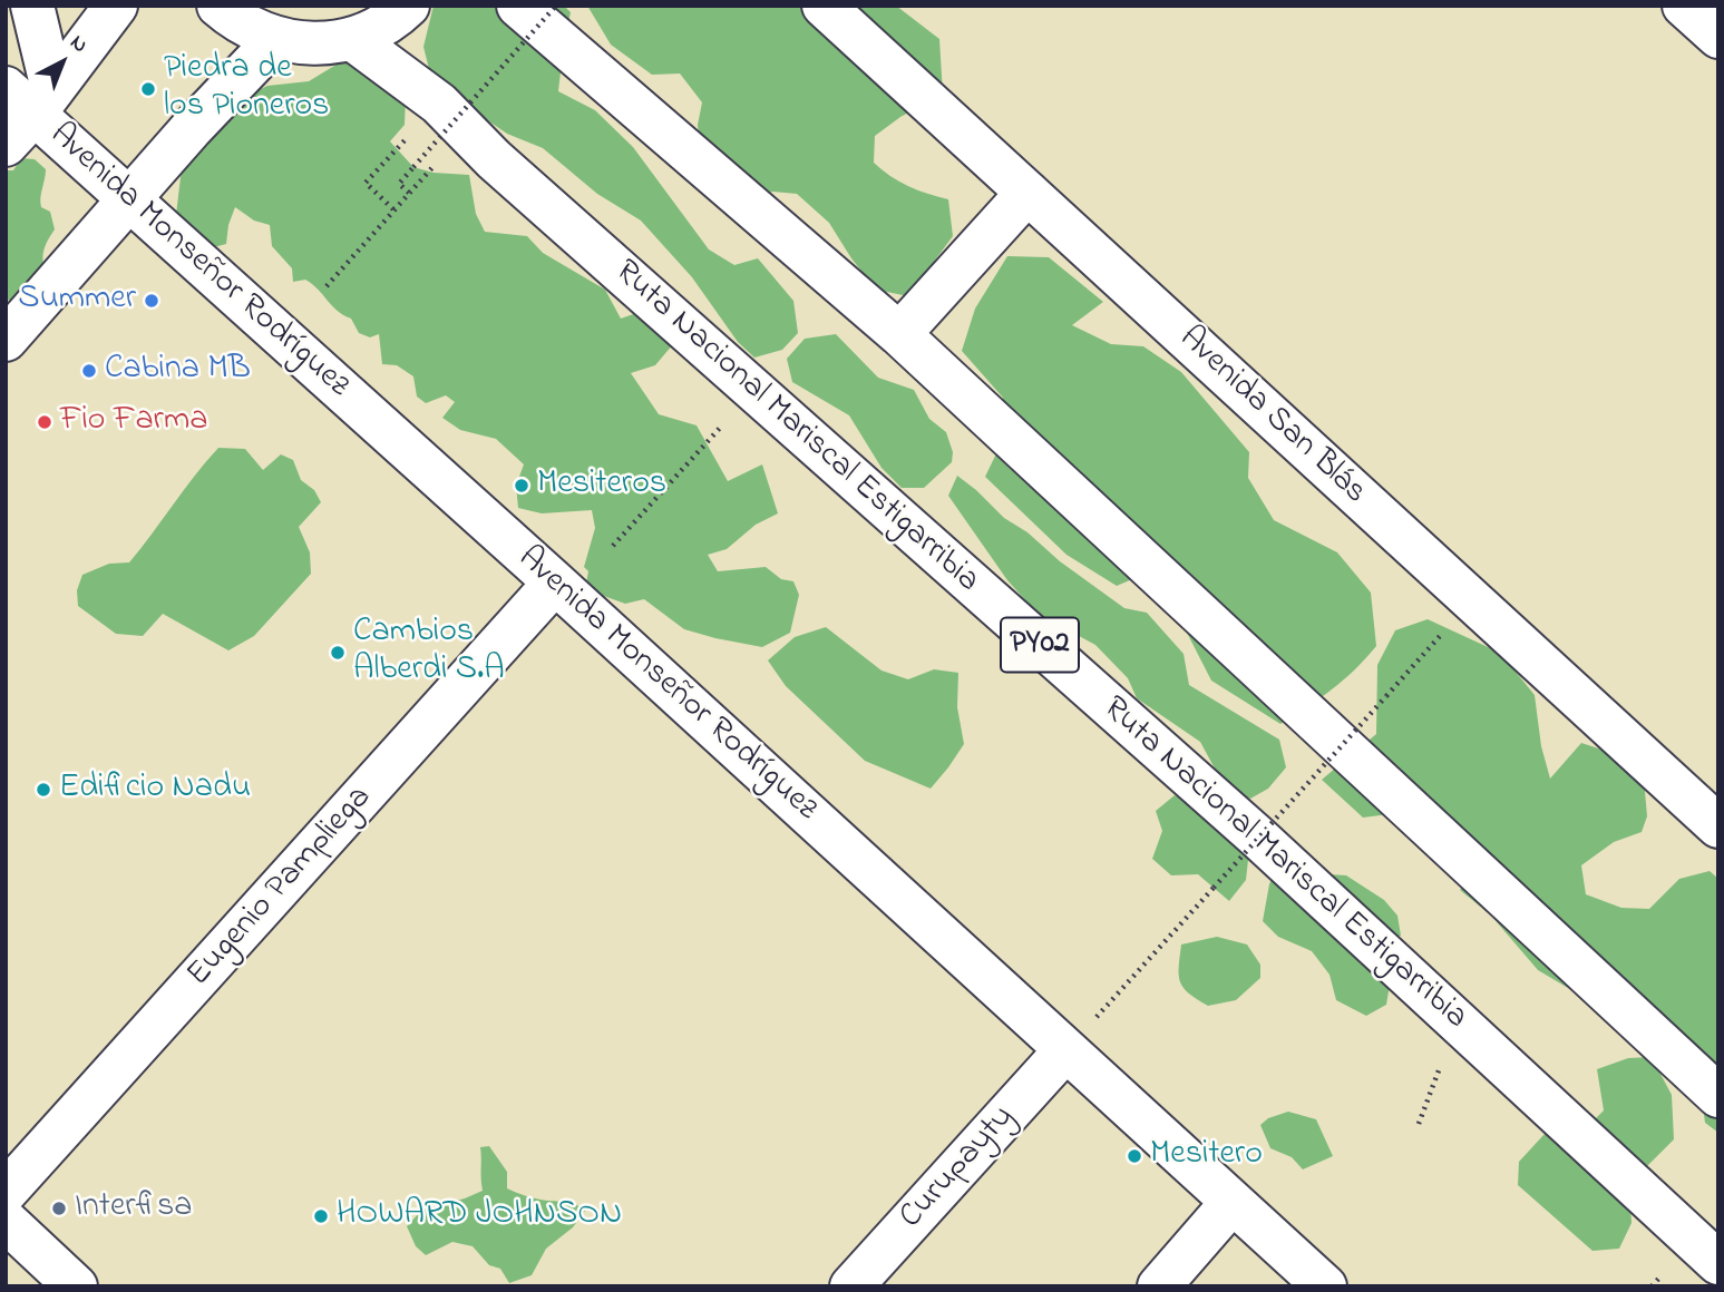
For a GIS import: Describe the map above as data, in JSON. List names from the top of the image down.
{
  "streets": {
    "main road": [
      "Avenida Monseñor Rodríguez",
      "Avenida San Blás",
      "Ruta Nacional Mariscal Estigarribia",
      "PY02",
      "Eugenio Pampliega",
      "Curupayty"
    ]
  },
  "crossings": [
    ["Avenida Monseñor Rodríguez", "Eugenio Pampliega"],
    ["Avenida Monseñor Rodríguez", "Curupayty"]
  ],
  "places": [
    "Piedra de los Pioneros",
    "Summer",
    "Cabina MB",
    "Fio Farma",
    "Mesiteros",
    "Cambios Alberdi S.A",
    "Edificio Nadu",
    "Mesitero",
    "Interfisa",
    "HOWARD JOHNSON"
  ],
  "north": "top right"
}
